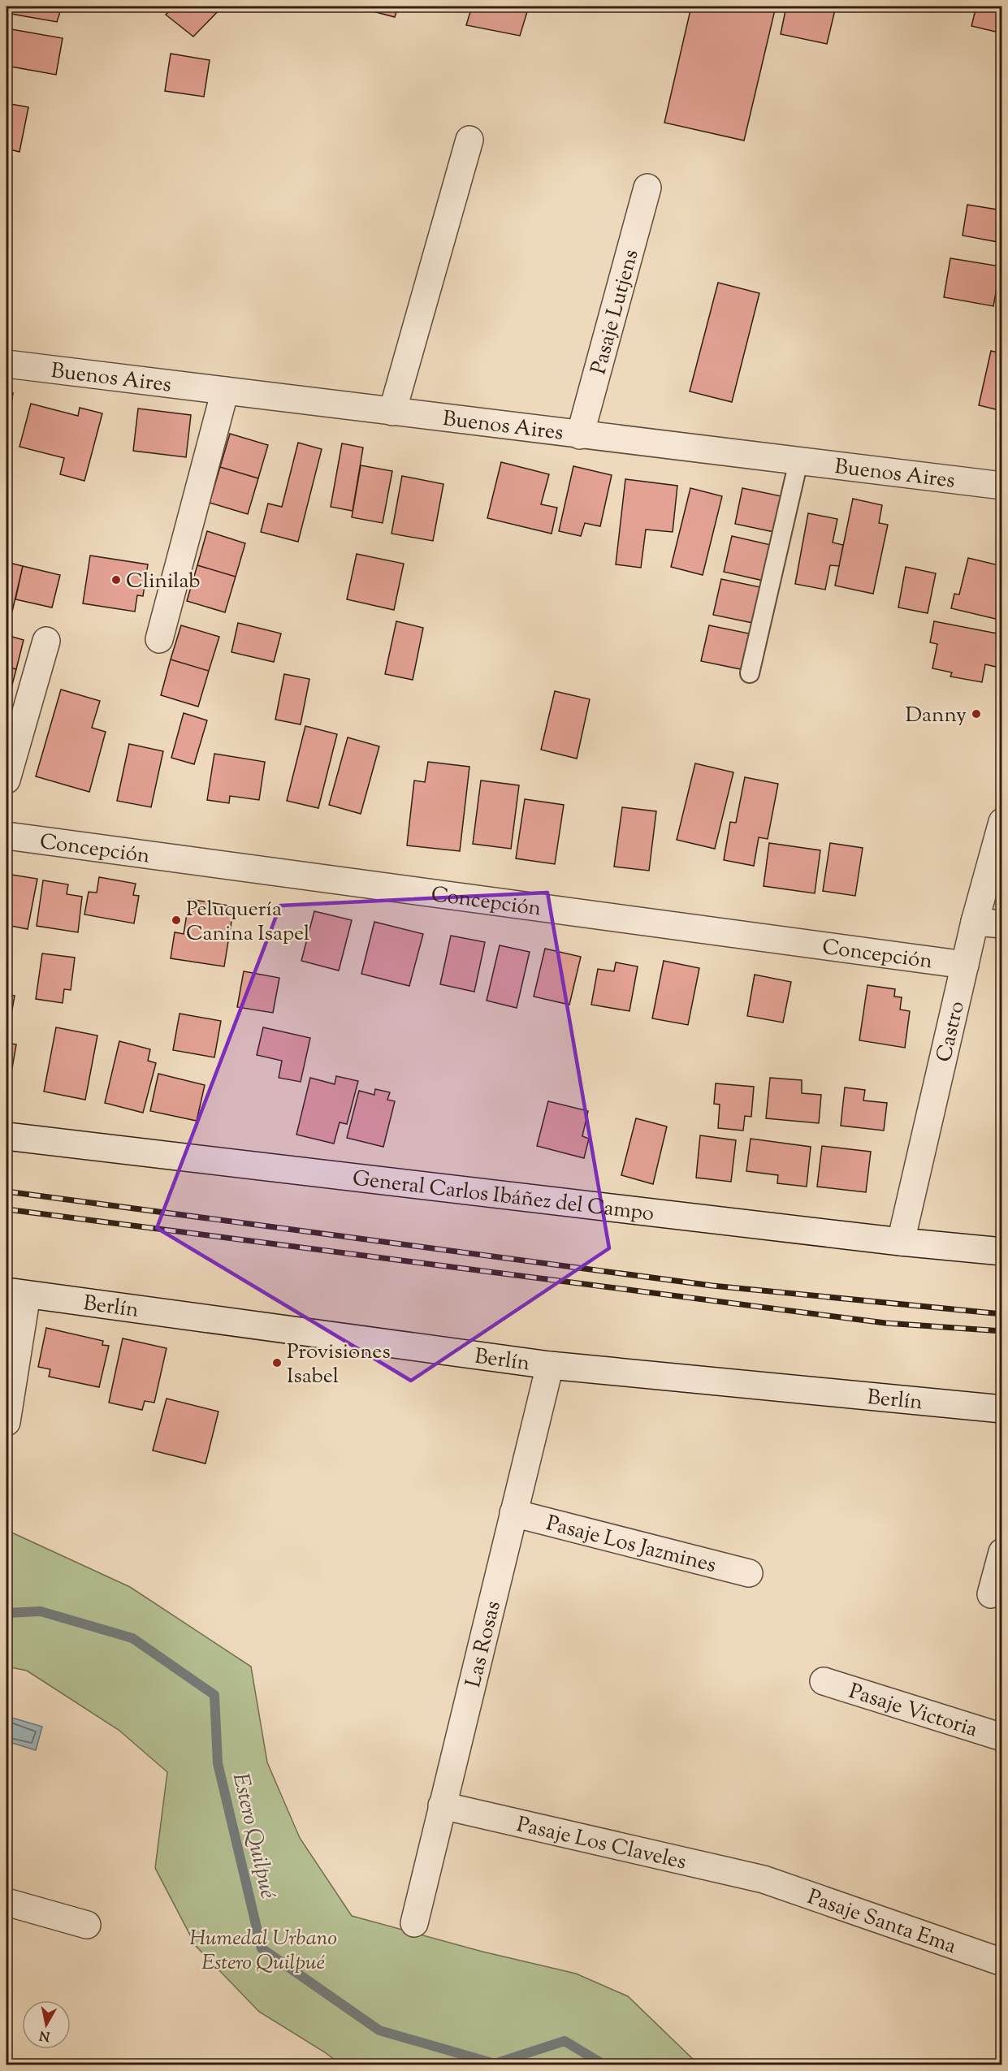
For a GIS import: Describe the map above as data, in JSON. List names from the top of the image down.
{
  "streets": {
    "street": [
      "Pasaje Lutjens",
      "Buenos Aires",
      "Concepción",
      "Castro",
      "General Carlos Ibáñez del Campo",
      "Berlín",
      "Pasaje Los Jazmines",
      "Las Rosas",
      "Pasaje Victoria",
      "Pasaje Los Claveles",
      "Pasaje Santa Ema"
    ]
  },
  "crossings": [
    ["Pasaje Lutjens", "Buenos Aires"],
    ["Concepción", "Castro"],
    ["Castro", "General Carlos Ibáñez del Campo"],
    ["Berlín", "Las Rosas"],
    ["Pasaje Los Jazmines", "Las Rosas"],
    ["Las Rosas", "Pasaje Los Claveles"],
    ["Pasaje Los Claveles", "Pasaje Santa Ema"]
  ],
  "water": ["Estero Quilpué"],
  "parks": ["Humedal Urbano Estero Quilpué"],
  "places": [
    "Clinilab",
    "Danny",
    "Peluquería Canina Isapel",
    "Provisiones Isabel"
  ],
  "north": "bottom"
}
